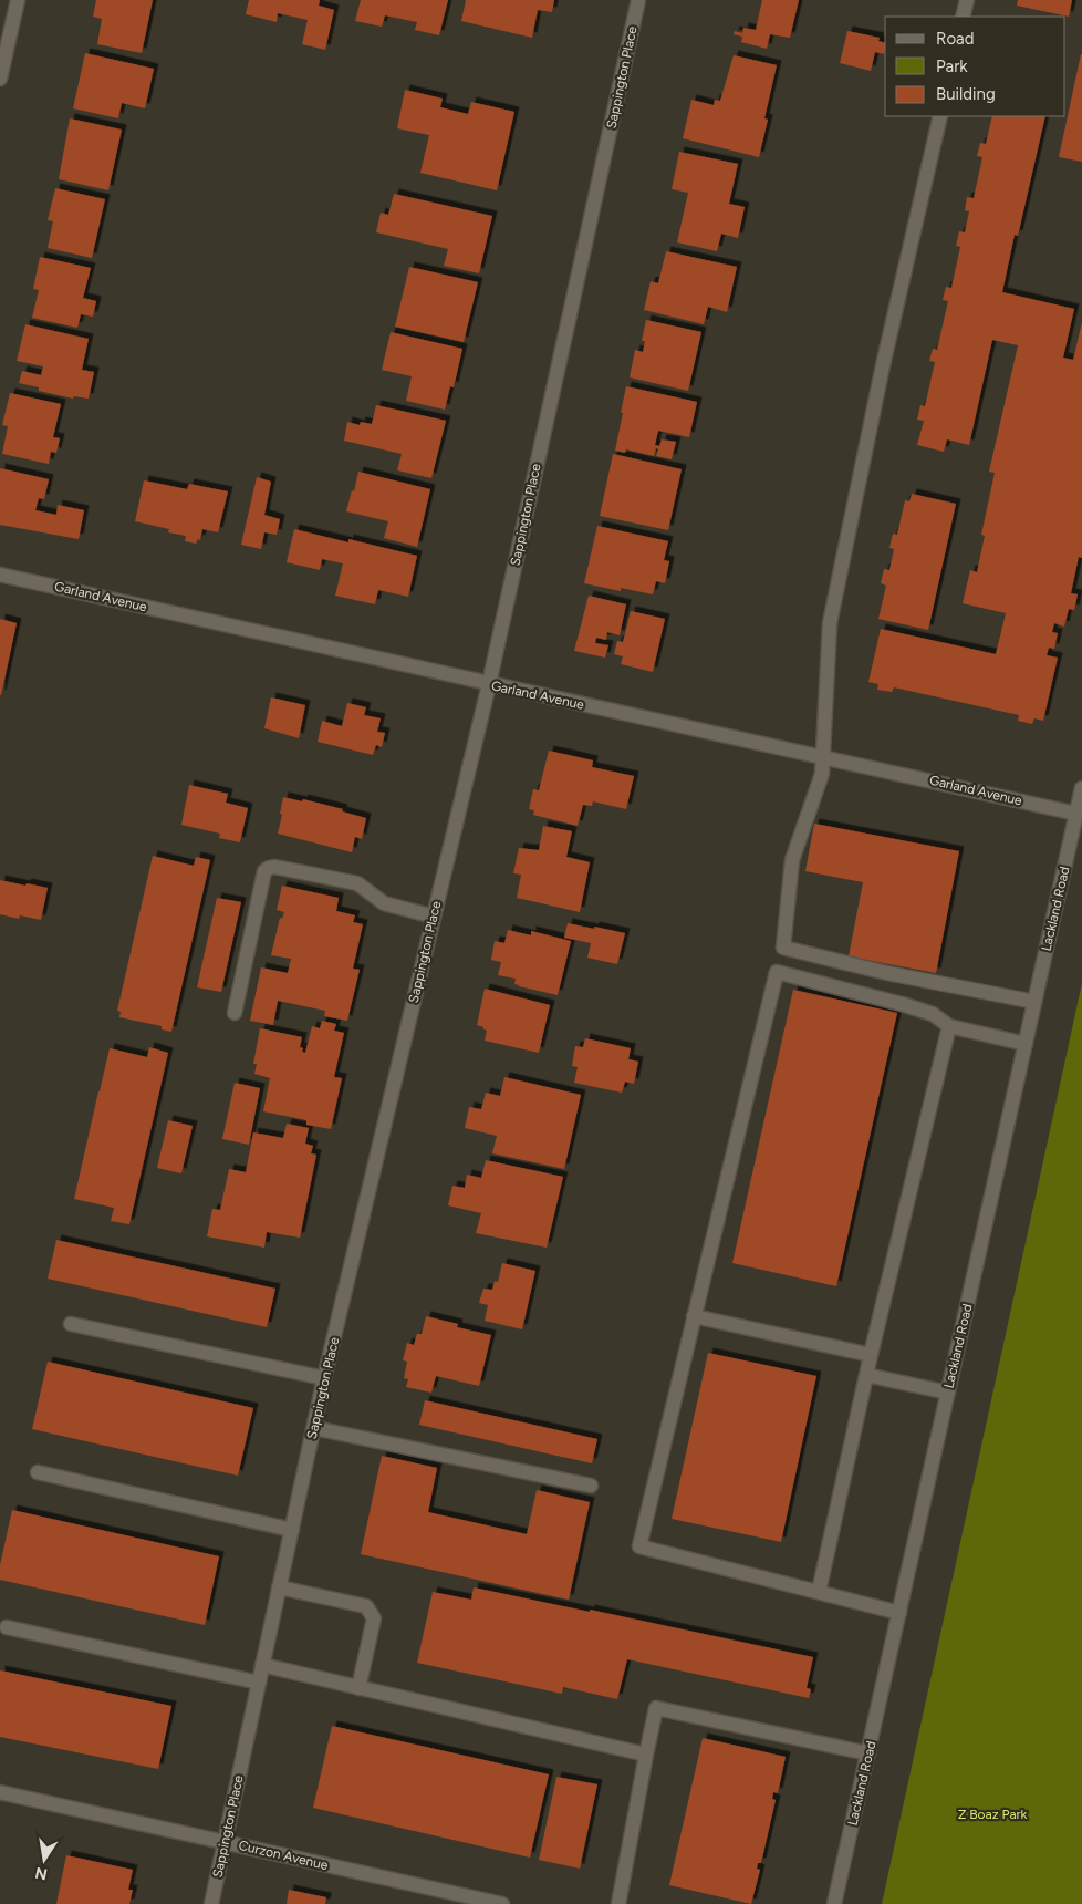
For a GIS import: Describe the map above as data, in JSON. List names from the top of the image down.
{
  "streets": {
    "street": [
      "Sappington Place",
      "Garland Avenue",
      "Lackland Road",
      "Curzon Avenue"
    ]
  },
  "crossings": [
    ["Sappington Place", "Garland Avenue"],
    ["Sappington Place", "Curzon Avenue"],
    ["Garland Avenue", "Lackland Road"]
  ],
  "parks": ["Z Boaz Park"],
  "legend": ["Road", "Park", "Building"],
  "north": "bottom"
}
